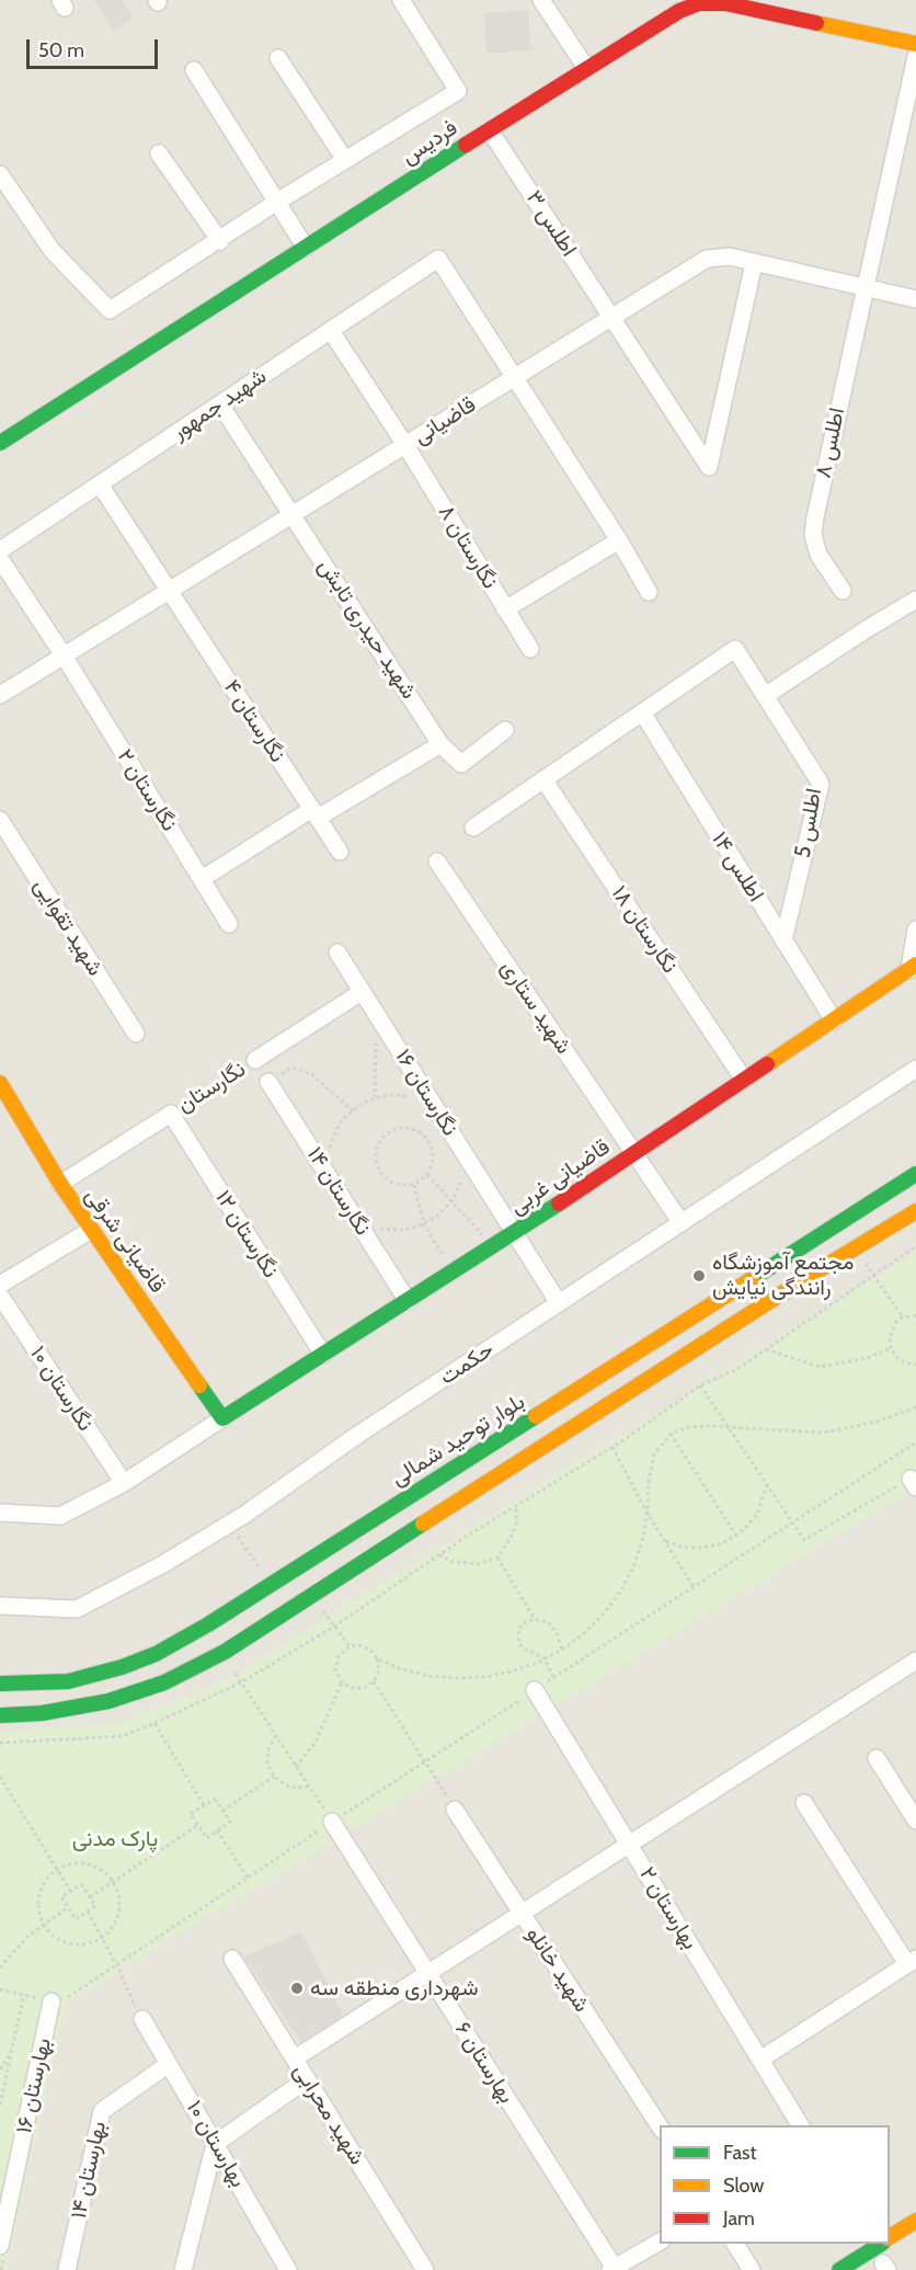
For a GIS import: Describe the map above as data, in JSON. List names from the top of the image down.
{
  "streets": {
    "street": [
      "فردیس",
      "اطلس ۳",
      "شهید جمهور",
      "قاضیانی",
      "اطلس ۸",
      "نگارستان ۸",
      "شهید حیدری تابش",
      "نگارستان ۴",
      "نگارستان ۲",
      "اطلس 5",
      "اطلس ۱۴",
      "شهید تقوایی",
      "نگارستان ۱۸",
      "شهید ستاری",
      "نگارستان",
      "نگارستان ۱۶",
      "قاضیانی غربی",
      "نگارستان ۱۴",
      "نگارستان ۱۲",
      "قاضیانی شرقی",
      "حکمت",
      "نگارستان ۱۰",
      "بلوار توحید شمالی",
      "بهارستان ۲",
      "شهید خانلو",
      "بهارستان ۶",
      "بهارستان ۱۶",
      "شهید محرابی",
      "بهارستان ۱۰",
      "بهارستان ۱۴"
    ]
  },
  "crossings": [
    ["فردیس", "اطلس ۳"],
    ["اطلس ۳", "قاضیانی"],
    ["شهید جمهور", "قاضیانی"],
    ["شهید جمهور", "نگارستان ۸"],
    ["شهید جمهور", "شهید حیدری تابش"],
    ["شهید جمهور", "نگارستان ۴"],
    ["قاضیانی", "اطلس ۸"],
    ["قاضیانی", "نگارستان ۸"],
    ["قاضیانی", "شهید حیدری تابش"],
    ["قاضیانی", "نگارستان ۴"],
    ["قاضیانی", "نگارستان ۲"],
    ["اطلس 5", "اطلس ۱۴"],
    ["اطلس ۱۴", "قاضیانی غربی"],
    ["نگارستان ۱۸", "قاضیانی غربی"],
    ["شهید ستاری", "قاضیانی غربی"],
    ["شهید ستاری", "حکمت"],
    ["نگارستان", "نگارستان ۱۶"],
    ["نگارستان", "نگارستان ۱۲"],
    ["نگارستان", "قاضیانی شرقی"],
    ["نگارستان ۱۶", "قاضیانی غربی"],
    ["نگارستان ۱۶", "حکمت"],
    ["قاضیانی غربی", "نگارستان ۱۴"],
    ["قاضیانی غربی", "نگارستان ۱۲"],
    ["قاضیانی غربی", "قاضیانی شرقی"],
    ["بهارستان ۱۰", "بهارستان ۱۴"]
  ],
  "parks": ["پارک مدنی"],
  "places": ["مجتمع آموزشگاه رانندگی نیایش", "شهرداری منطقه سه"],
  "legend": ["Fast", "Slow", "Jam"],
  "scale_bar": "50 m"
}
